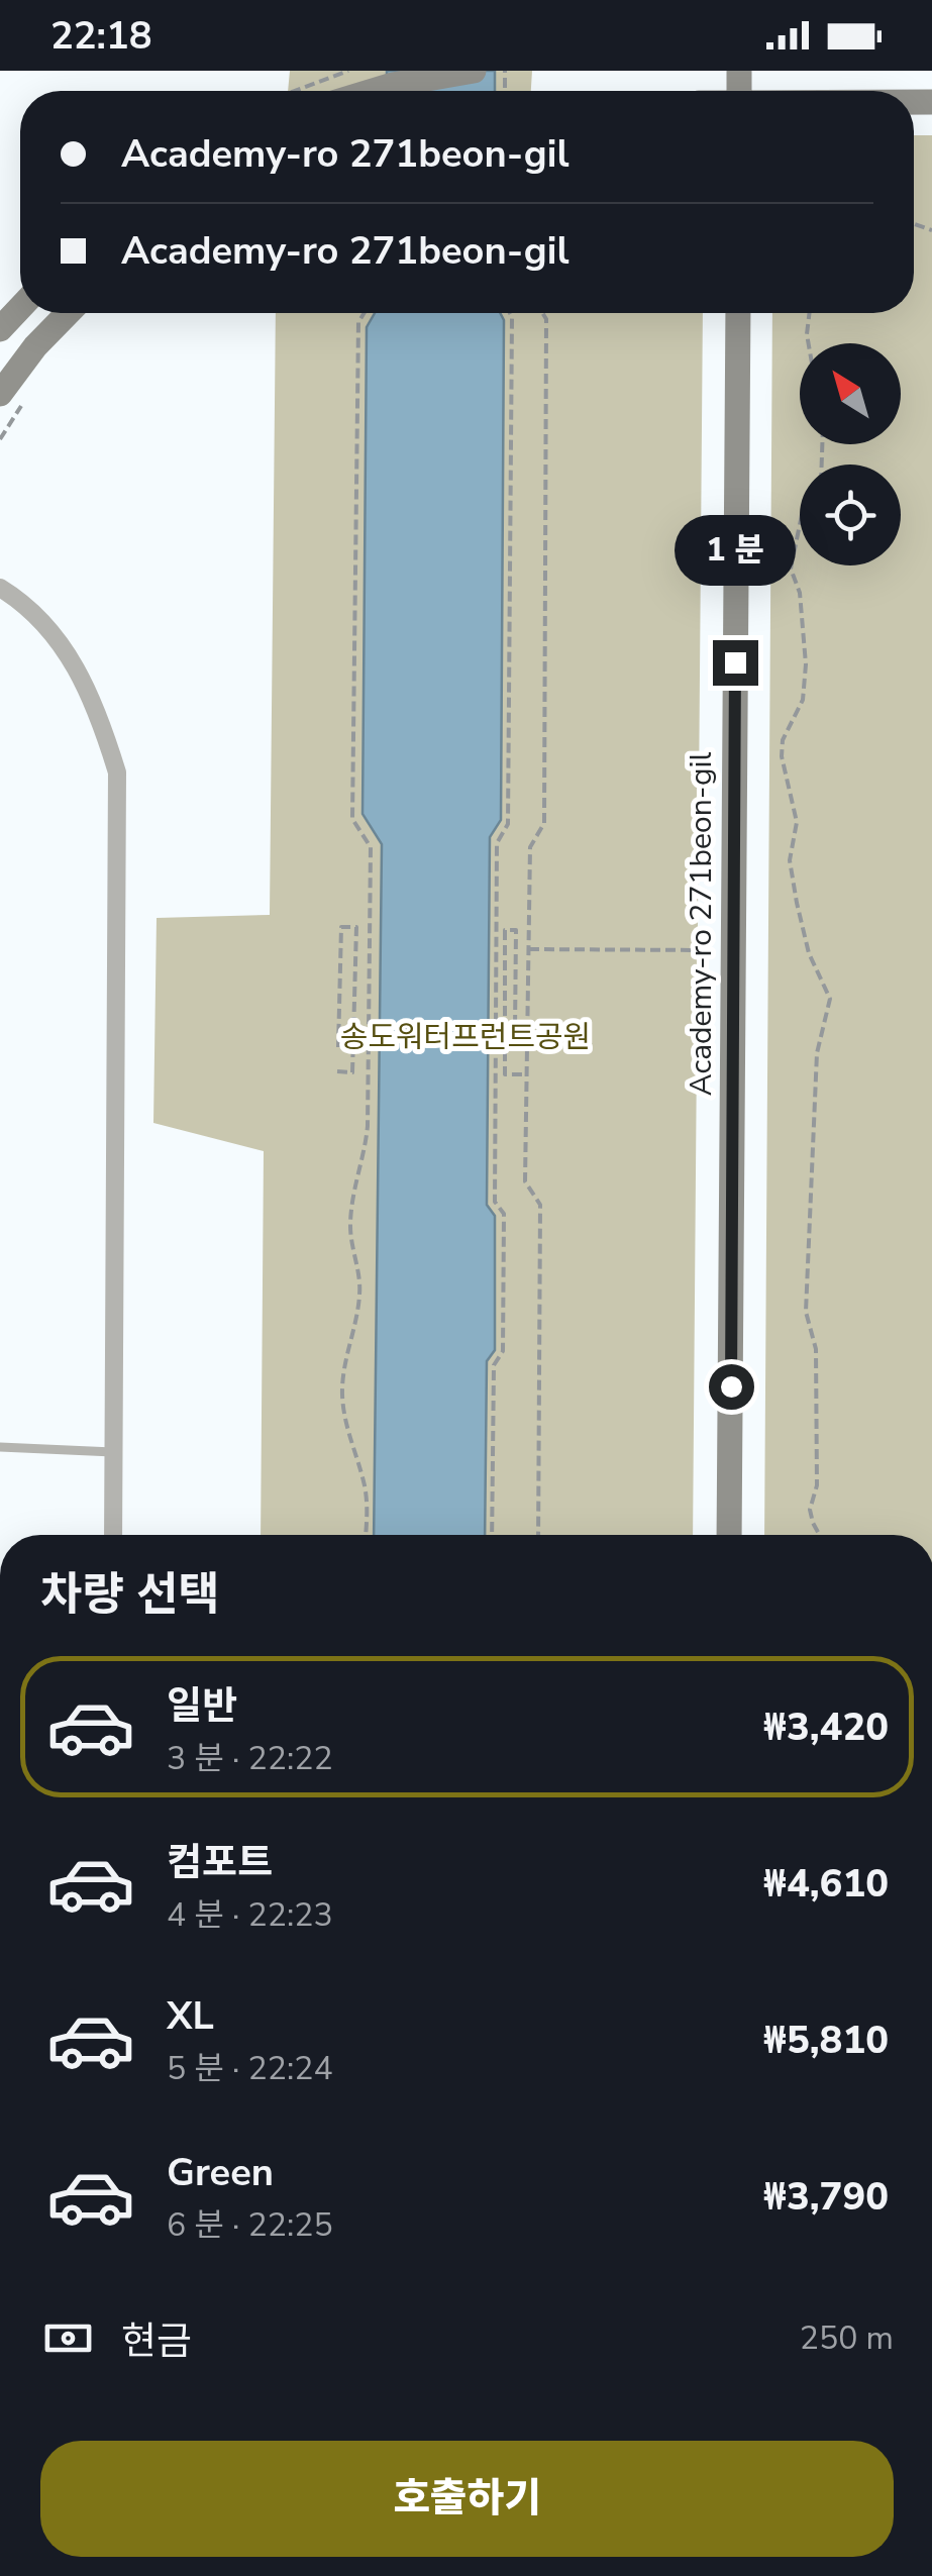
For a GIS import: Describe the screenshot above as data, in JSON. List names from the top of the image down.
{
  "streets": {
    "street": ["Academy-ro 271beon-gil"]
  },
  "parks": ["송도워터프런트공원"],
  "north": "top left",
  "page": {
    "status": "22:18",
    "banner": ["Academy-ro 271beon-gil", "Academy-ro 271beon-gil"],
    "bubble": "1 분",
    "heading": "차량 선택",
    "list": [
      {
        "name": "일반",
        "note": "3 분 · 22:22",
        "value": "₩3,420"
      },
      {
        "name": "컴포트",
        "note": "4 분 · 22:23",
        "value": "₩4,610"
      },
      {
        "name": "XL",
        "note": "5 분 · 22:24",
        "value": "₩5,810"
      },
      {
        "name": "Green",
        "note": "6 분 · 22:25",
        "value": "₩3,790"
      }
    ],
    "pay": ["현금", "250 m"],
    "buttons": "호출하기"
  }
}
